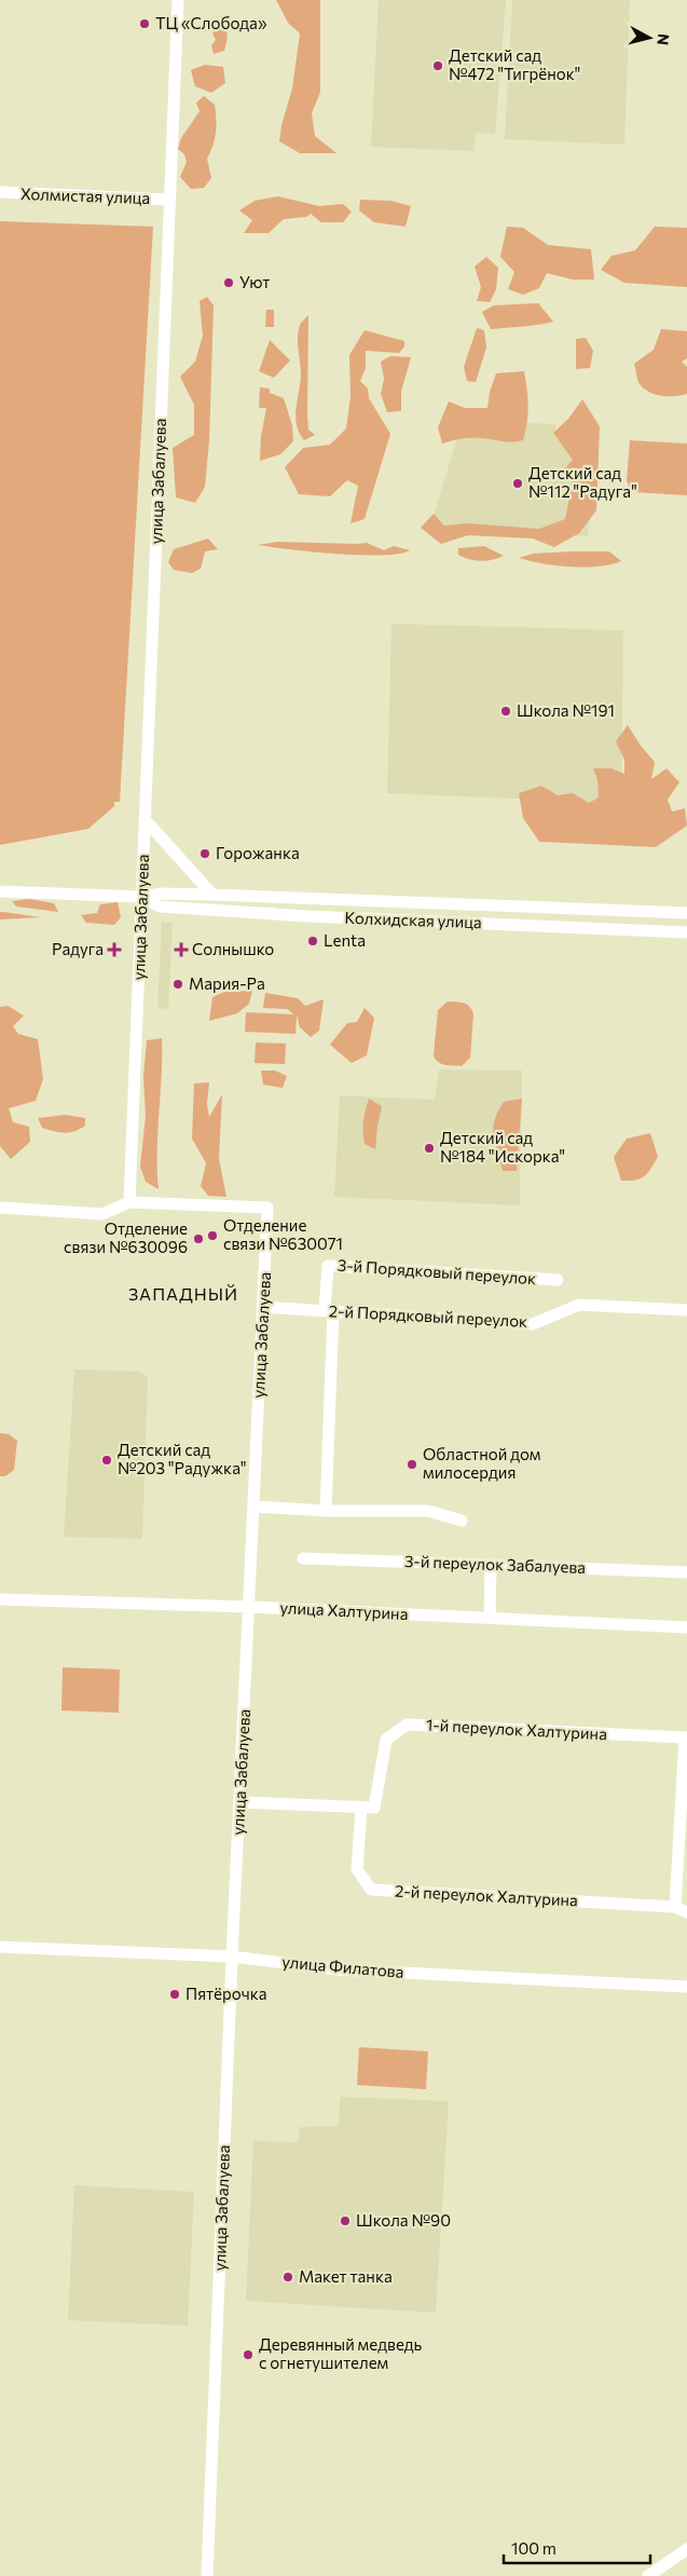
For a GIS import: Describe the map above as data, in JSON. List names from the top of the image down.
{
  "streets": {
    "street": [
      "Холмистая улица",
      "улица Забалуева",
      "Колхидская улица",
      "3-й Порядковый переулок",
      "2-й Порядковый переулок",
      "3-й переулок Забалуева",
      "улица Халтурина",
      "1-й переулок Халтурина",
      "2-й переулок Халтурина",
      "улица Филатова"
    ]
  },
  "crossings": [
    ["Холмистая улица", "улица Забалуева"],
    ["улица Забалуева", "Колхидская улица"],
    ["улица Забалуева", "2-й Порядковый переулок"],
    ["улица Забалуева", "улица Халтурина"],
    ["улица Забалуева", "улица Филатова"],
    ["3-й Порядковый переулок", "2-й Порядковый переулок"],
    ["1-й переулок Халтурина", "2-й переулок Халтурина"]
  ],
  "districts": ["ЗАПАДНЫЙ"],
  "places": {
    "other": [
      "ТЦ «Слобода»",
      "Детский сад №472 \"Тигрёнок\"",
      "Уют",
      "Детский сад №112 \"Радуга\"",
      "Школа №191",
      "Горожанка",
      "Lenta",
      "Мария-Ра",
      "Детский сад №184 \"Искорка\"",
      "Отделение связи №630071",
      "Отделение связи №630096",
      "Детский сад №203 \"Радужка\"",
      "Областной дом милосердия",
      "Пятёрочка",
      "Школа №90",
      "Макет танка",
      "Деревянный медведь с огнетушителем"
    ],
    "health": ["Радуга", "Солнышко"]
  },
  "scale_bar": "100 m",
  "north": "right"
}
